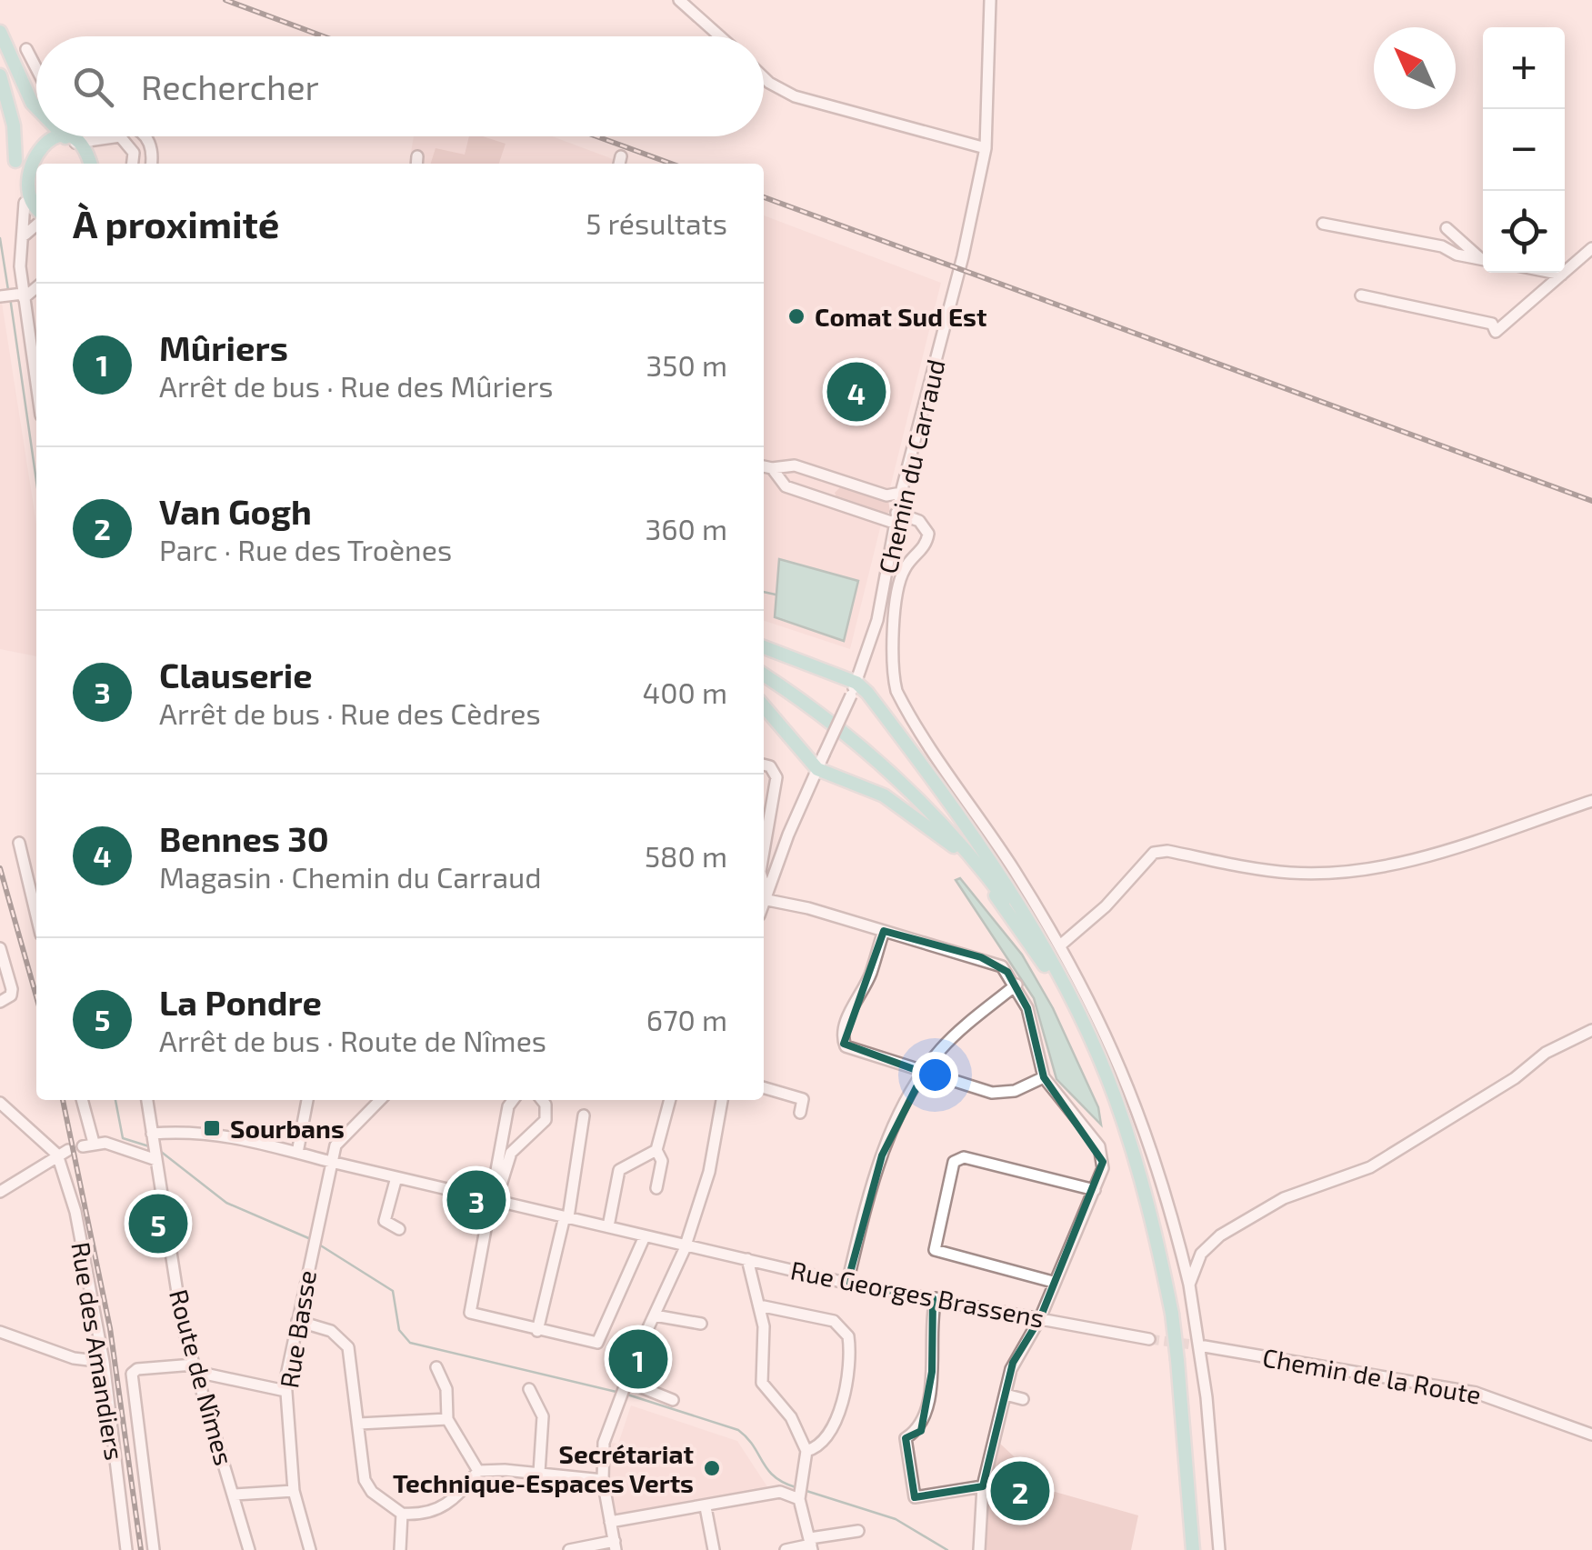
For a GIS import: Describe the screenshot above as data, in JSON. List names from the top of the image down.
{
  "streets": {
    "street": [
      "Chemin du Carraud",
      "Rue Georges Brassens",
      "Rue Basse",
      "Rue des Amandiers",
      "Chemin de la Route",
      "Route de Nîmes"
    ]
  },
  "crossings": [
    ["Rue Georges Brassens", "Rue Basse"],
    ["Rue Georges Brassens", "Route de Nîmes"]
  ],
  "places": {
    "other": ["Comat Sud Est", "Secrétariat Technique-Espaces Verts"],
    "transit": ["Sourbans"]
  },
  "north": "top left",
  "page": {
    "map_buttons": ["+", "−"],
    "search": "Rechercher",
    "heading": ["À proximité", "5 résultats"],
    "list": [
      {
        "mark": "1",
        "name": "Mûriers",
        "note": "Arrêt de bus · Rue des Mûriers",
        "value": "350 m"
      },
      {
        "mark": "2",
        "name": "Van Gogh",
        "note": "Parc · Rue des Troènes",
        "value": "360 m"
      },
      {
        "mark": "3",
        "name": "Clauserie",
        "note": "Arrêt de bus · Rue des Cèdres",
        "value": "400 m"
      },
      {
        "mark": "4",
        "name": "Bennes 30",
        "note": "Magasin · Chemin du Carraud",
        "value": "580 m"
      },
      {
        "mark": "5",
        "name": "La Pondre",
        "note": "Arrêt de bus · Route de Nîmes",
        "value": "670 m"
      }
    ],
    "pins": [
      "4",
      "3",
      "5",
      "1",
      "2"
    ]
  }
}
